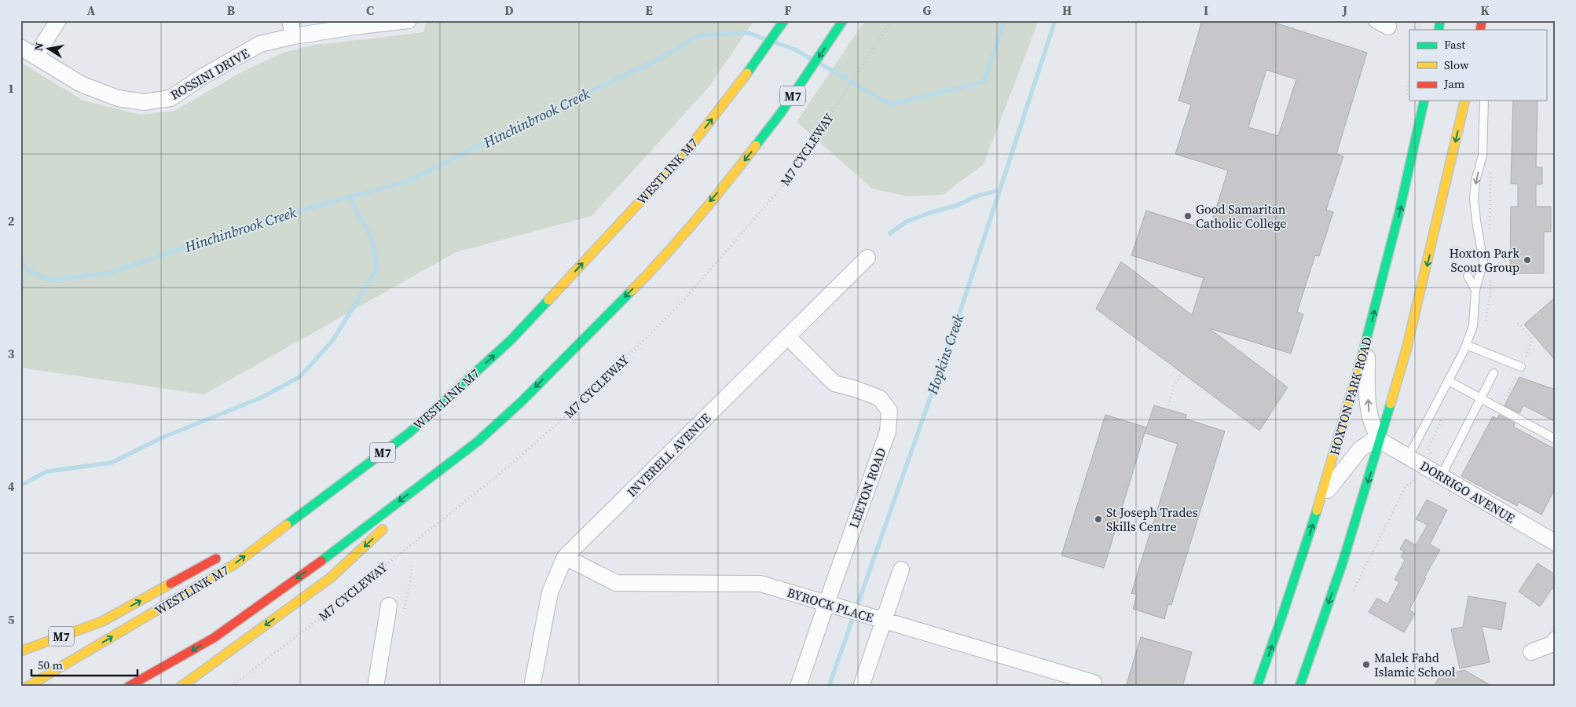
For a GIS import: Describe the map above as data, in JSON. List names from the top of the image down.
{
  "streets": {
    "main road": ["M7", "WESTLINK M7", "HOXTON PARK ROAD"],
    "street": [
      "ROSSINI DRIVE",
      "INVERELL AVENUE",
      "LEETON ROAD",
      "DORRIGO AVENUE",
      "BYROCK PLACE"
    ],
    "path": ["M7 CYCLEWAY"]
  },
  "crossings": [
    ["M7", "WESTLINK M7"],
    ["INVERELL AVENUE", "LEETON ROAD"],
    ["INVERELL AVENUE", "BYROCK PLACE"],
    ["LEETON ROAD", "BYROCK PLACE"]
  ],
  "water": ["Hinchinbrook Creek", "Hopkins Creek"],
  "places": [
    "Good Samaritan Catholic College",
    "Hoxton Park Scout Group",
    "St Joseph Trades Skills Centre",
    "Malek Fahd Islamic School"
  ],
  "legend": ["Fast", "Slow", "Jam"],
  "scale_bar": "50 m",
  "north": "left",
  "grid": {
    "columns": [
      "A",
      "B",
      "C",
      "D",
      "E",
      "F",
      "G",
      "H",
      "I",
      "J",
      "K"
    ],
    "rows": [
      "1",
      "2",
      "3",
      "4",
      "5"
    ]
  }
}
